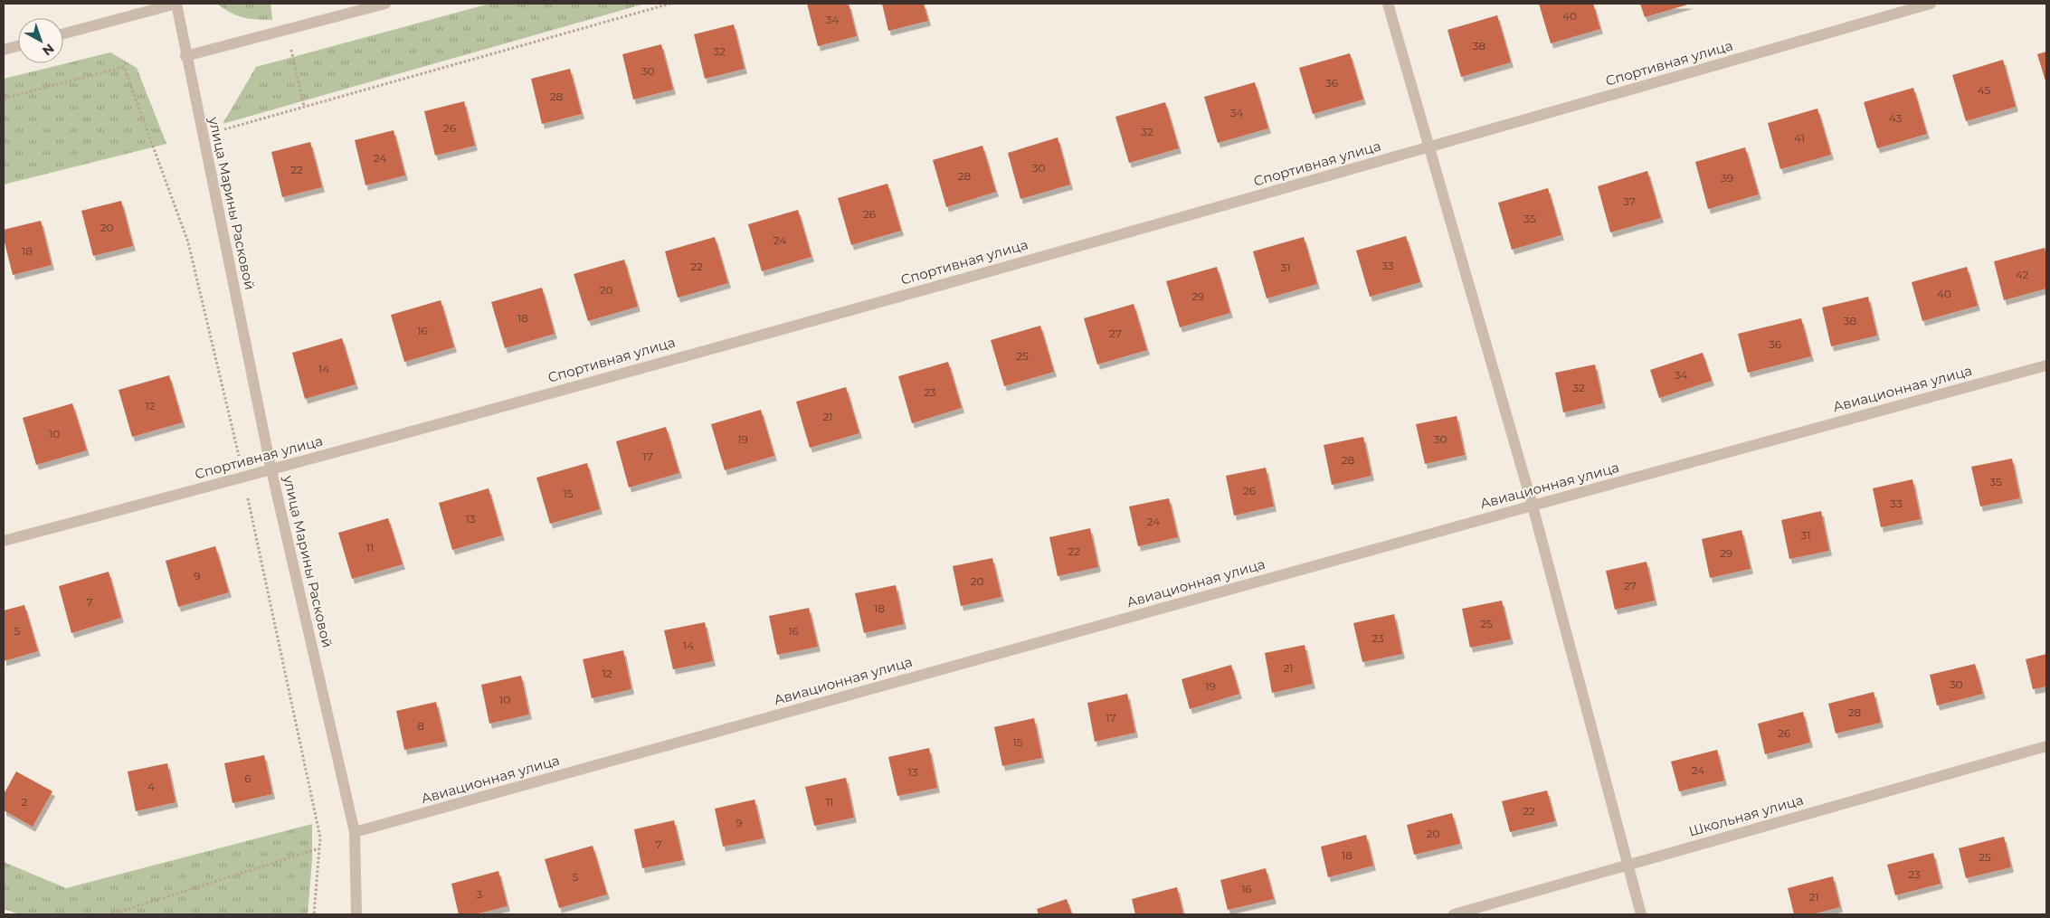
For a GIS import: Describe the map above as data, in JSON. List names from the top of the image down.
{
  "streets": {
    "street": [
      "Спортивная улица",
      "улица Марины Расковой",
      "Авиационная улица",
      "Школьная улица"
    ]
  },
  "crossings": [
    ["Спортивная улица", "улица Марины Расковой"],
    ["улица Марины Расковой", "Авиационная улица"]
  ],
  "house_numbers": [
    "40",
    "34",
    "38",
    "32",
    "30",
    "36",
    "45",
    "28",
    "34",
    "43",
    "26",
    "32",
    "41",
    "24",
    "30",
    "22",
    "28",
    "39",
    "37",
    "26",
    "35",
    "20",
    "24",
    "18",
    "33",
    "22",
    "31",
    "42",
    "20",
    "40",
    "29",
    "18",
    "38",
    "16",
    "27",
    "36",
    "25",
    "14",
    "34",
    "32",
    "23",
    "12",
    "21",
    "10",
    "19",
    "30",
    "17",
    "28",
    "35",
    "26",
    "15",
    "33",
    "13",
    "24",
    "31",
    "11",
    "22",
    "29",
    "9",
    "20",
    "27",
    "7",
    "18",
    "25",
    "5",
    "16",
    "23",
    "14",
    "21",
    "12",
    "30",
    "19",
    "10",
    "28",
    "17",
    "8",
    "26",
    "15",
    "24",
    "13",
    "6",
    "4",
    "2",
    "11",
    "22",
    "9",
    "20",
    "7",
    "18",
    "25",
    "23",
    "5",
    "16",
    "3",
    "21"
  ],
  "north": "bottom right"
}
